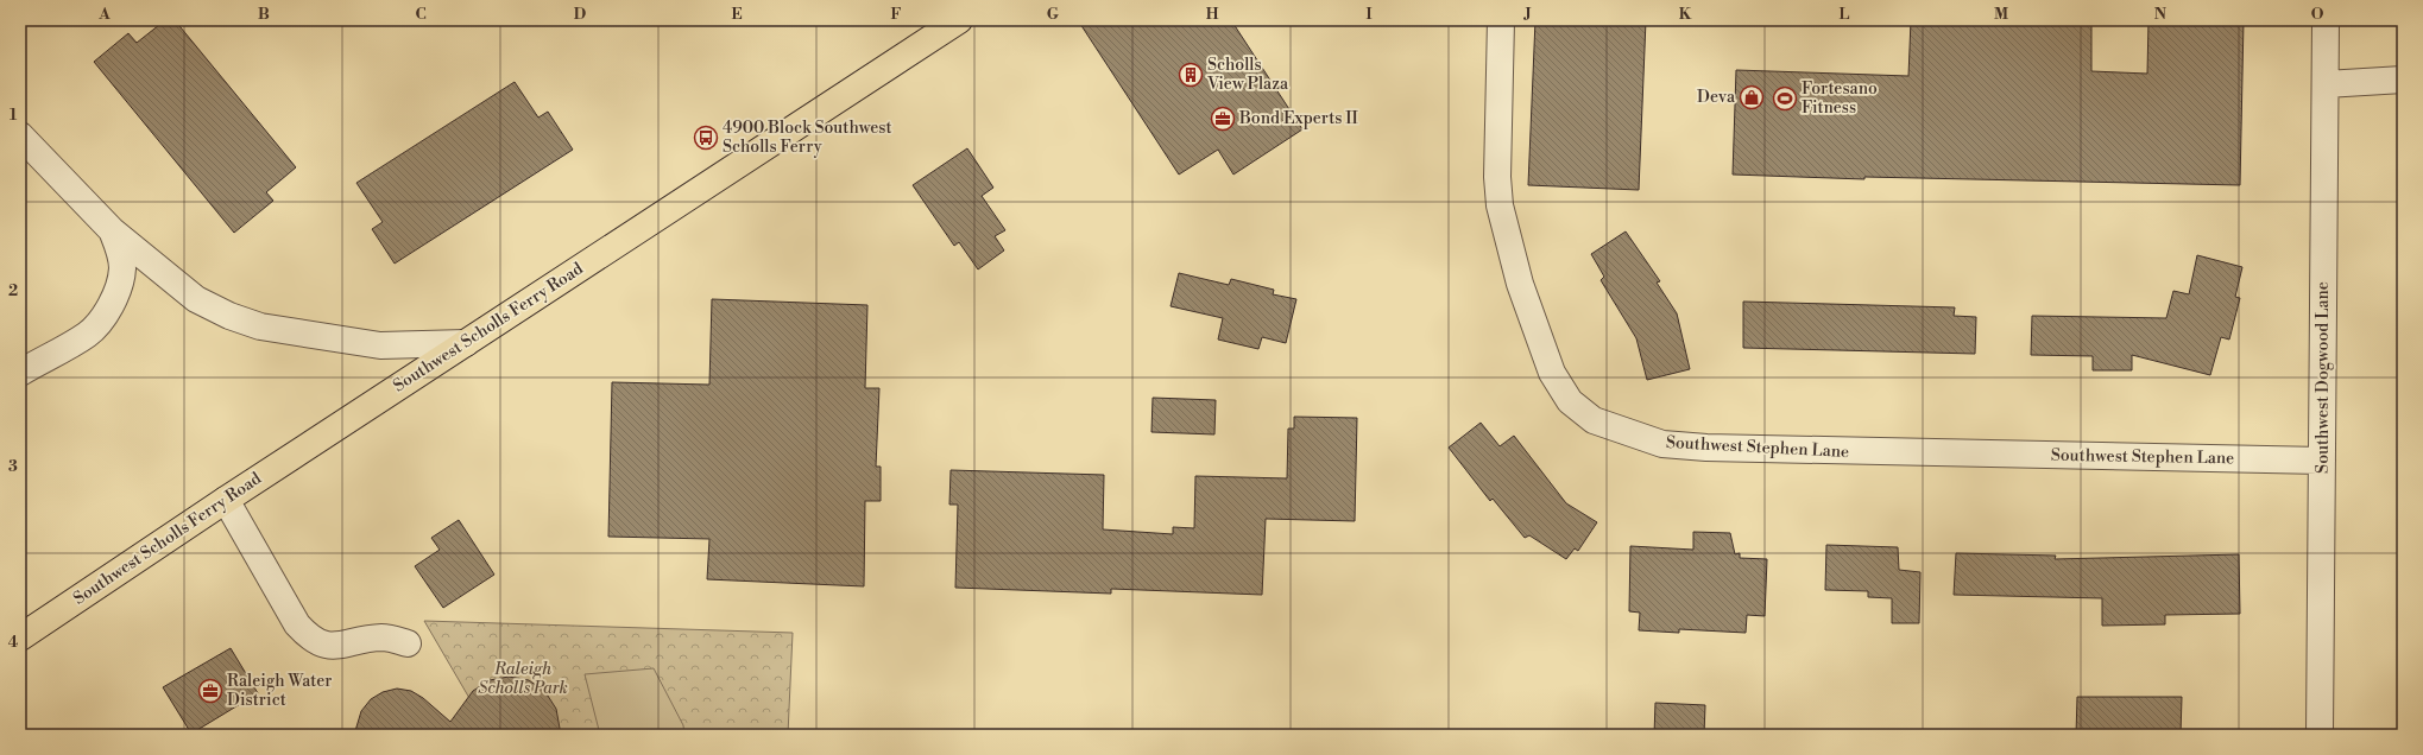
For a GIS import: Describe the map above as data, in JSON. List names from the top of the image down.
{
  "streets": {
    "main road": ["Southwest Scholls Ferry Road"],
    "street": ["Southwest Dogwood Lane", "Southwest Stephen Lane"]
  },
  "crossings": [
    ["Southwest Dogwood Lane", "Southwest Stephen Lane"]
  ],
  "parks": ["Raleigh Scholls Park"],
  "places": {
    "building": ["Scholls View Plaza"],
    "shop": ["Deva"],
    "sports": ["Fortesano Fitness"],
    "office": ["Bond Experts II", "Raleigh Water District"],
    "bus stop": ["4900 Block Southwest Scholls Ferry"]
  },
  "grid": {
    "columns": [
      "A",
      "B",
      "C",
      "D",
      "E",
      "F",
      "G",
      "H",
      "I",
      "J",
      "K",
      "L",
      "M",
      "N",
      "O"
    ],
    "rows": [
      "1",
      "2",
      "3",
      "4"
    ]
  }
}
